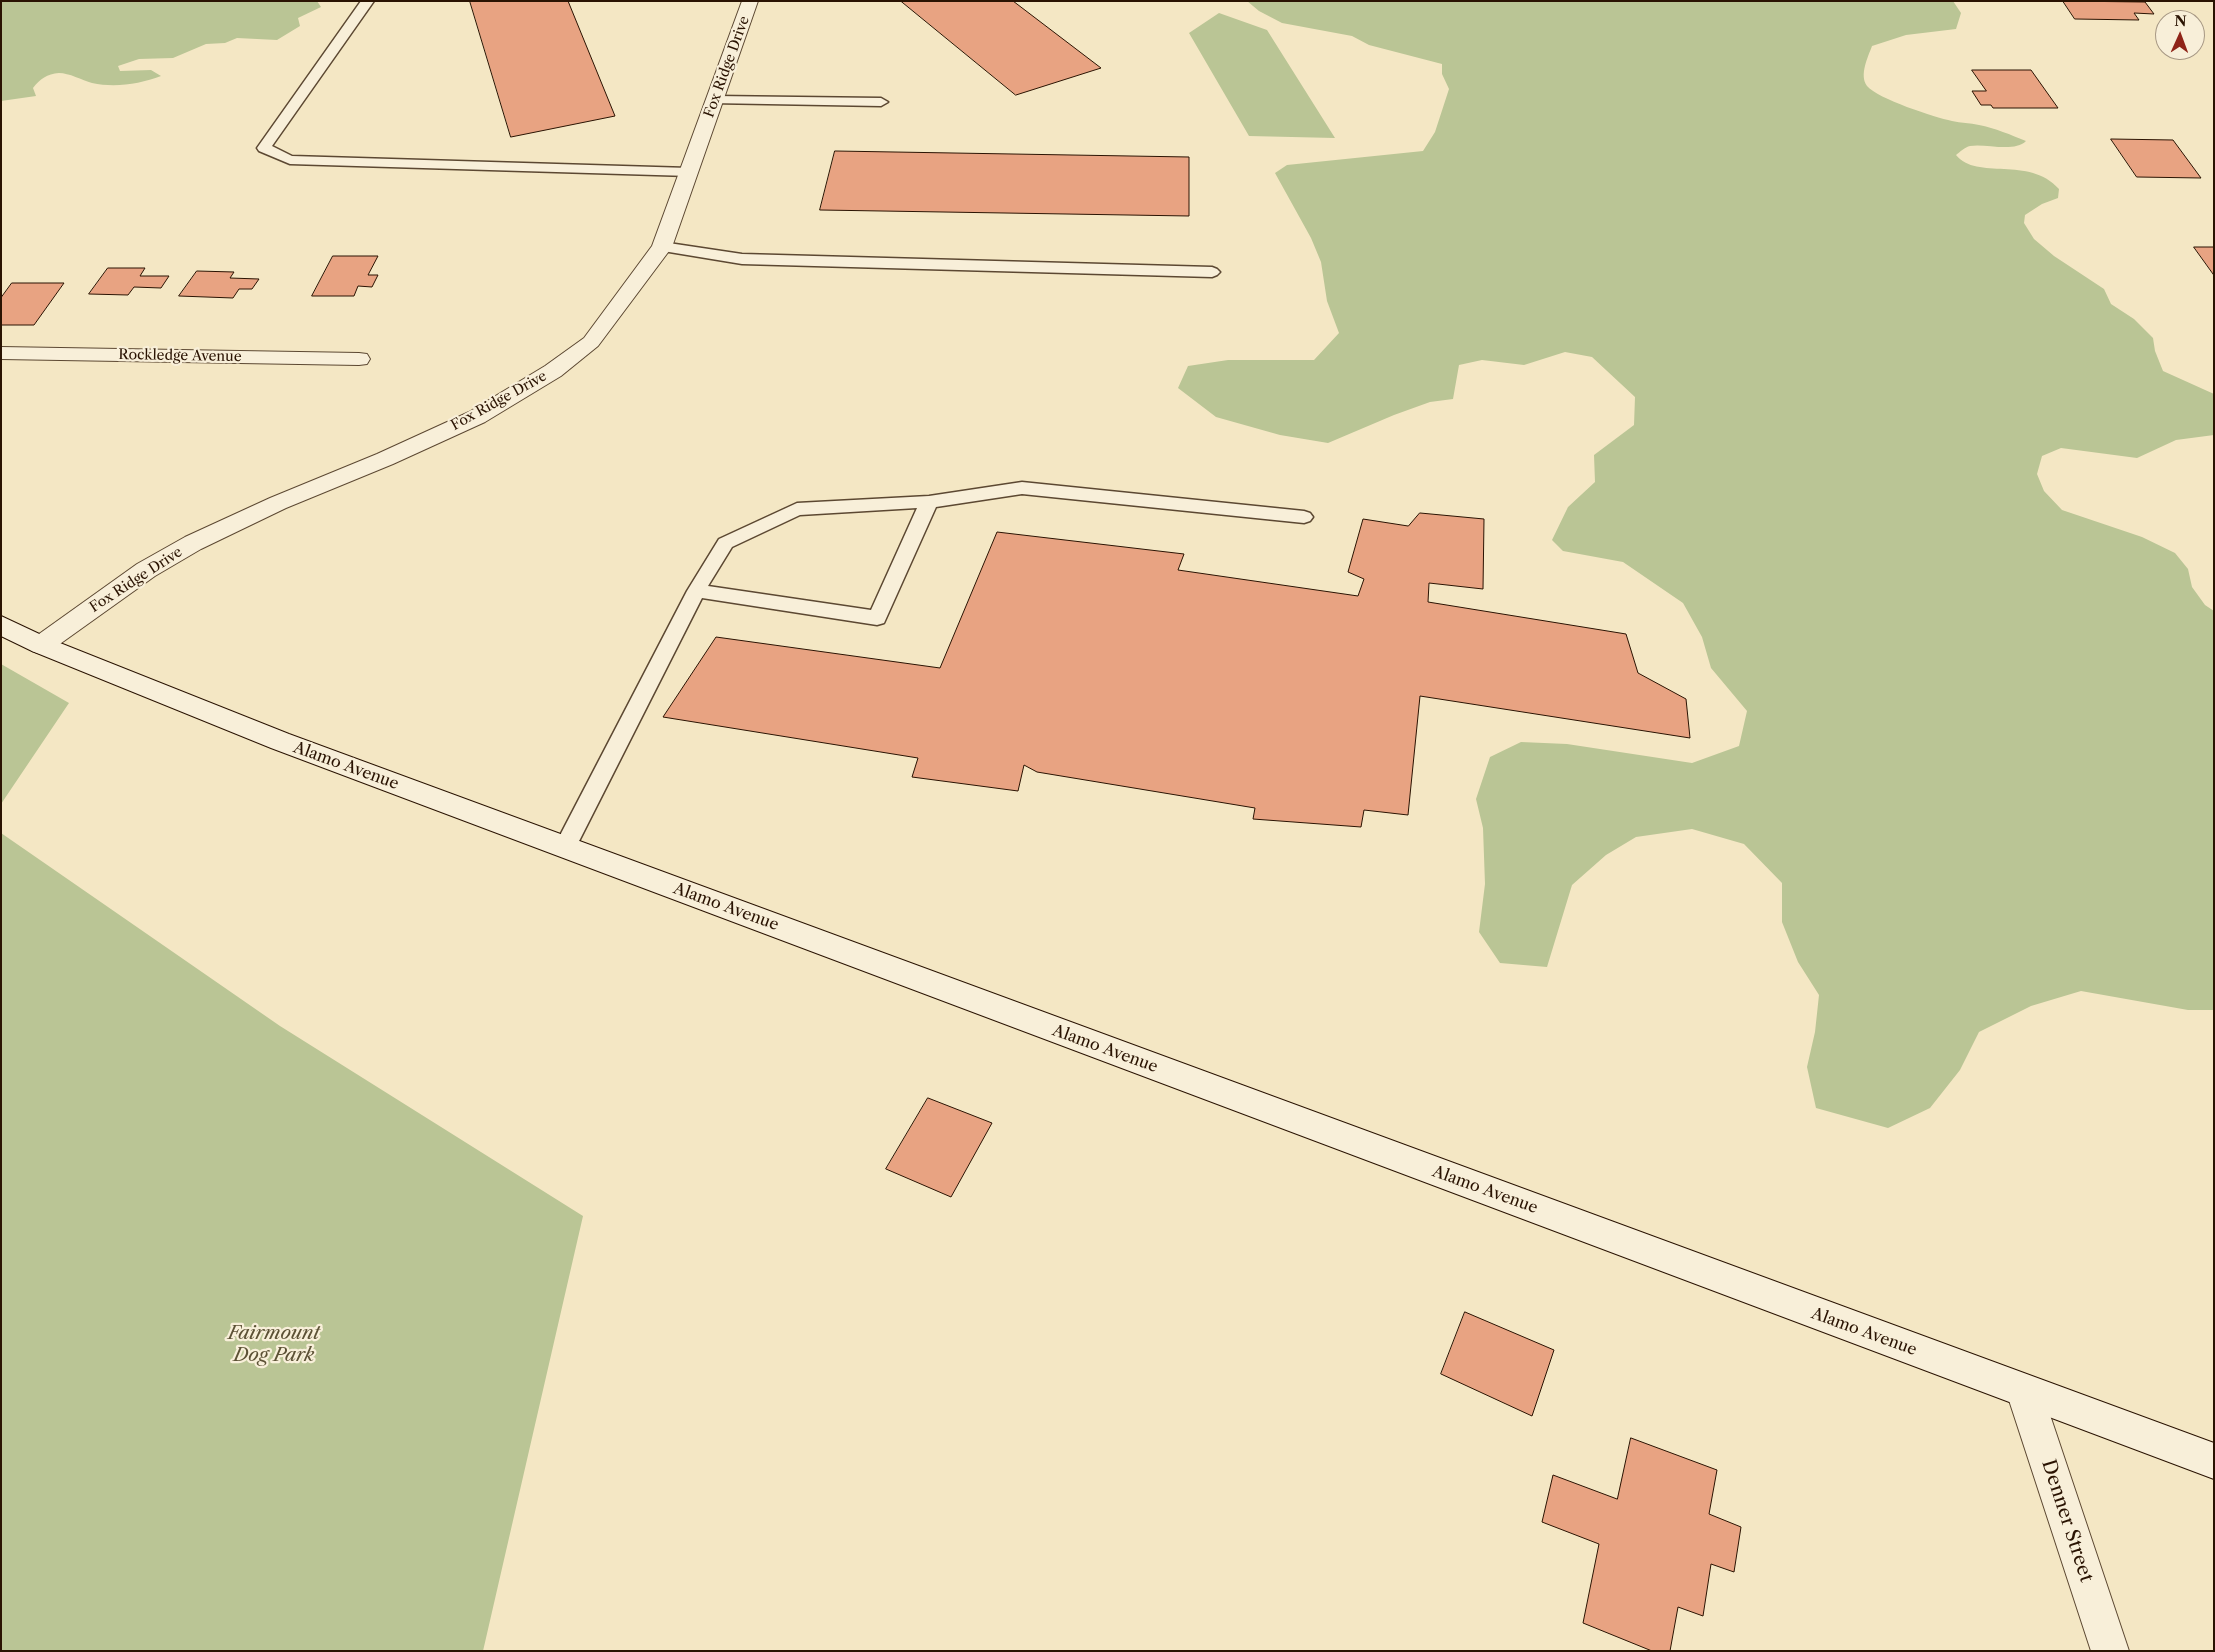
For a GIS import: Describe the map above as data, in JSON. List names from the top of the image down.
{
  "streets": {
    "street": [
      "Fox Ridge Drive",
      "Rockledge Avenue",
      "Alamo Avenue",
      "Denner Street"
    ]
  },
  "crossings": [
    ["Fox Ridge Drive", "Alamo Avenue"],
    ["Alamo Avenue", "Denner Street"]
  ],
  "parks": ["Fairmount Dog Park"],
  "north": "top"
}
